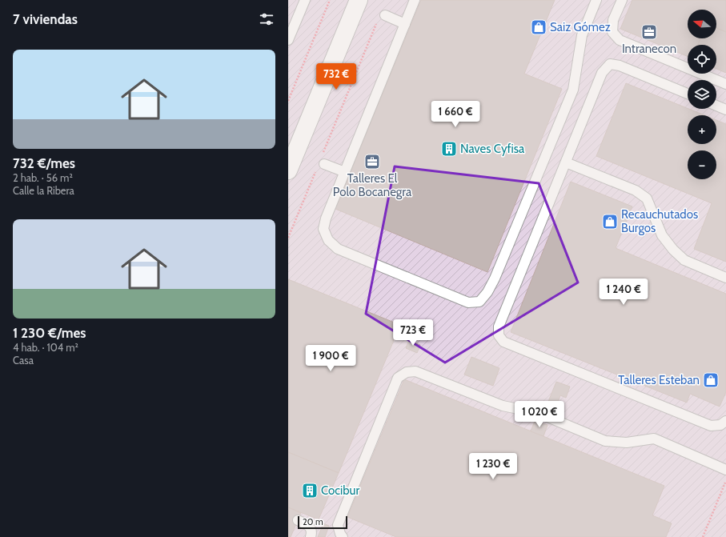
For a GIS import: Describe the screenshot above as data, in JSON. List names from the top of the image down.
{
  "places": {
    "shop": ["Saiz Gómez", "Recauchutados Burgos", "Talleres Esteban"],
    "office": ["Intranecon", "Talleres El Polo Bocanegra"],
    "building": ["Naves Cyfisa", "Cocibur"]
  },
  "scale_bar": "20 m",
  "north": "left",
  "page": {
    "heading": "7 viviendas",
    "map_buttons": ["+", "−"],
    "list": [
      {
        "name": "732 €/mes",
        "note": "2 hab. · 56 m² · Calle la Ribera"
      },
      {
        "name": "1 230 €/mes",
        "note": "4 hab. · 104 m² · Casa"
      }
    ],
    "price": [
      "732 €",
      "1 660 €",
      "1 240 €",
      "723 €",
      "1 900 €",
      "1 020 €",
      "1 230 €"
    ],
    "scale": "20 m"
  }
}
